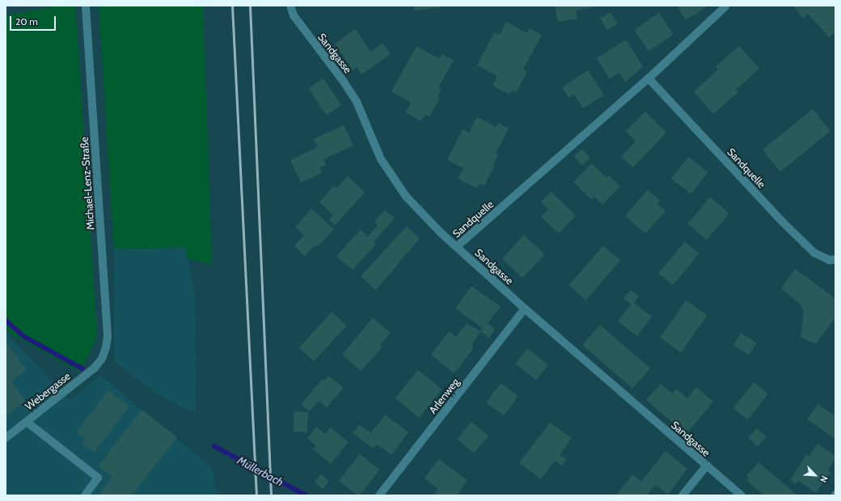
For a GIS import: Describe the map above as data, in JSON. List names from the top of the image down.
{
  "streets": {
    "street": [
      "Sandgasse",
      "Sandquelle",
      "Michael-Lenz-Straße",
      "Webergasse",
      "Arlenweg"
    ]
  },
  "crossings": [
    ["Sandgasse", "Sandquelle"],
    ["Sandgasse", "Arlenweg"],
    ["Michael-Lenz-Straße", "Webergasse"]
  ],
  "water": ["Müllerbach"],
  "scale_bar": "20 m",
  "north": "bottom right"
}
